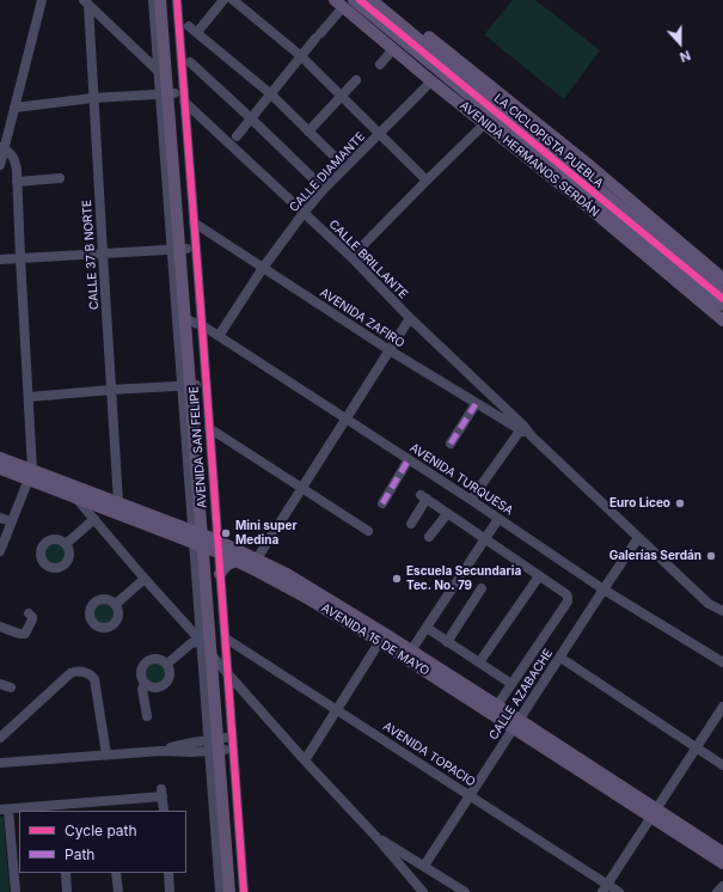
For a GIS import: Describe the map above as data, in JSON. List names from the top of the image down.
{
  "streets": {
    "main road": ["AVENIDA HERMANOS SERDÁN", "AVENIDA SAN FELIPE", "AVENIDA 15 DE MAYO"],
    "street": [
      "CALLE DIAMANTE",
      "CALLE 37 B NORTE",
      "CALLE BRILLANTE",
      "AVENIDA ZAFIRO",
      "AVENIDA TURQUESA",
      "CALLE AZABACHE",
      "AVENIDA TOPACIO"
    ],
    "cycle path": ["LA CICLOPISTA PUEBLA"]
  },
  "crossings": [
    ["AVENIDA HERMANOS SERDÁN", "CALLE DIAMANTE"],
    ["CALLE DIAMANTE", "CALLE BRILLANTE"],
    ["CALLE DIAMANTE", "AVENIDA ZAFIRO"],
    ["CALLE DIAMANTE", "AVENIDA TURQUESA"],
    ["CALLE 37 B NORTE", "AVENIDA 15 DE MAYO"],
    ["CALLE BRILLANTE", "AVENIDA ZAFIRO"],
    ["CALLE BRILLANTE", "AVENIDA SAN FELIPE"],
    ["CALLE BRILLANTE", "CALLE AZABACHE"],
    ["AVENIDA ZAFIRO", "AVENIDA SAN FELIPE"],
    ["AVENIDA SAN FELIPE", "AVENIDA TURQUESA"],
    ["AVENIDA SAN FELIPE", "AVENIDA 15 DE MAYO"],
    ["AVENIDA SAN FELIPE", "AVENIDA TOPACIO"],
    ["AVENIDA TURQUESA", "CALLE AZABACHE"],
    ["AVENIDA 15 DE MAYO", "CALLE AZABACHE"],
    ["CALLE AZABACHE", "AVENIDA TOPACIO"]
  ],
  "places": [
    "Euro Liceo",
    "Mini super Medina",
    "Galerías Serdán",
    "Escuela Secundaria Tec. No. 79"
  ],
  "legend": ["Cycle path", "Path"],
  "north": "bottom"
}
